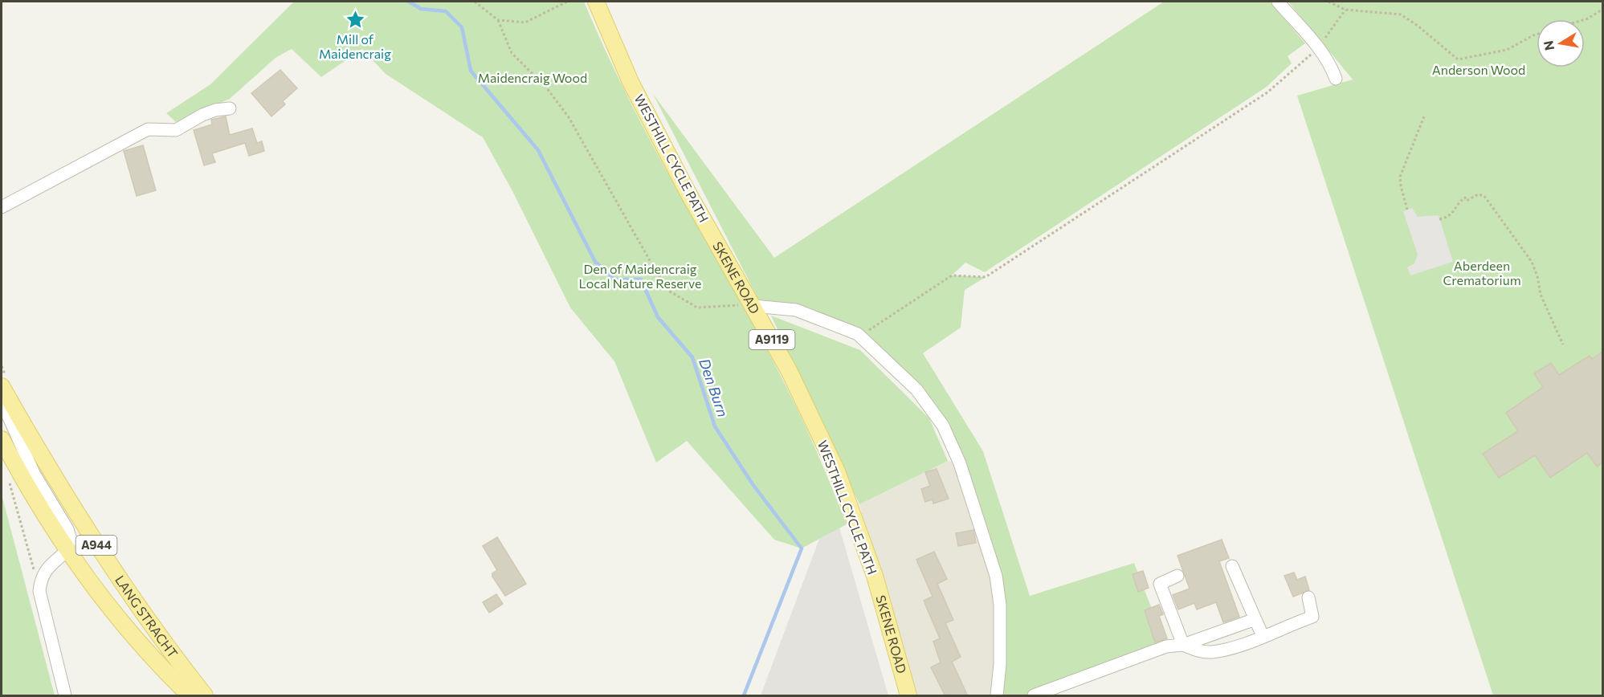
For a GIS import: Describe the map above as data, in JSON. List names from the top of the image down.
{
  "streets": {
    "main road": [
      "SKENE ROAD",
      "A9119",
      "A944",
      "LANG STRACHT"
    ]
  },
  "water": ["Den Burn"],
  "parks": [
    "Anderson Wood",
    "Maidencraig Wood",
    "Aberdeen Crematorium",
    "Den of Maidencraig Local Nature Reserve"
  ],
  "places": {
    "place": ["Mill of Maidencraig"]
  },
  "north": "left"
}
